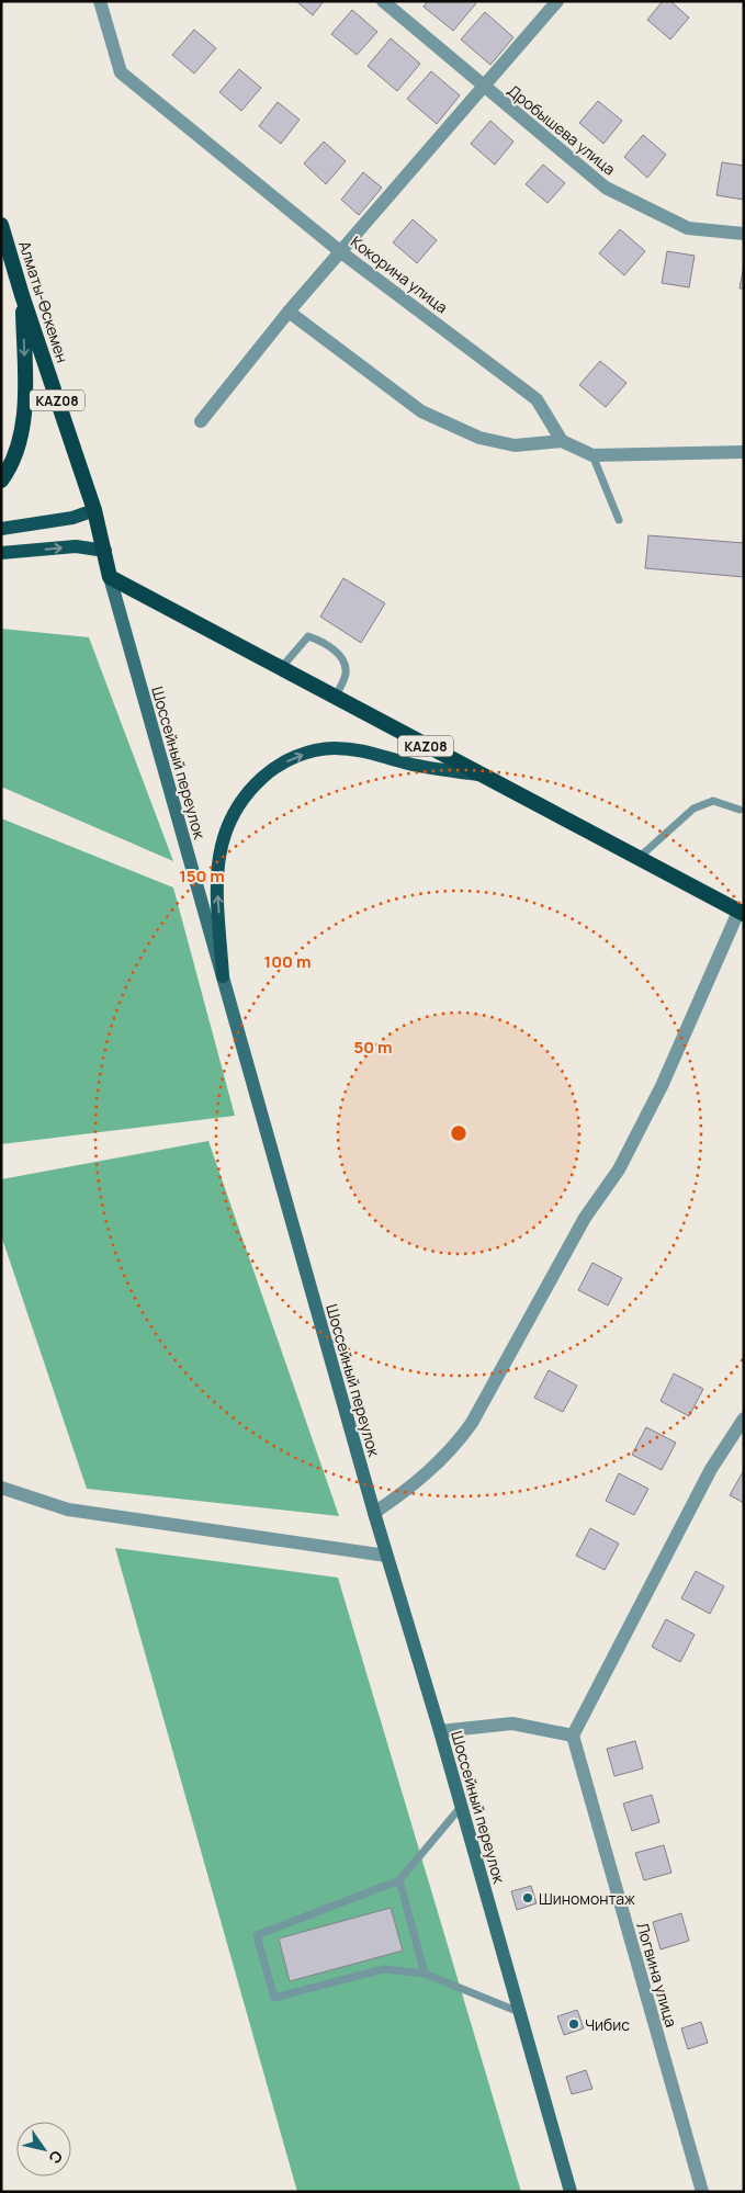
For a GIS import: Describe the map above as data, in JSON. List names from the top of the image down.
{
  "streets": {
    "highway": ["Алматы-Өскемен", "KAZ08"],
    "main road": ["Шоссейный переулок"],
    "street": ["Дробышева улица", "Кокорина улица", "Логвина улица"]
  },
  "crossings": [
    ["Алматы-Өскемен", "KAZ08"],
    ["Алматы-Өскемен", "Шоссейный переулок"],
    ["KAZ08", "Шоссейный переулок"]
  ],
  "places": ["Шиномонтаж", "Чибис"],
  "north": "bottom right",
  "rings": ["150 m", "100 m", "50 m"]
}
